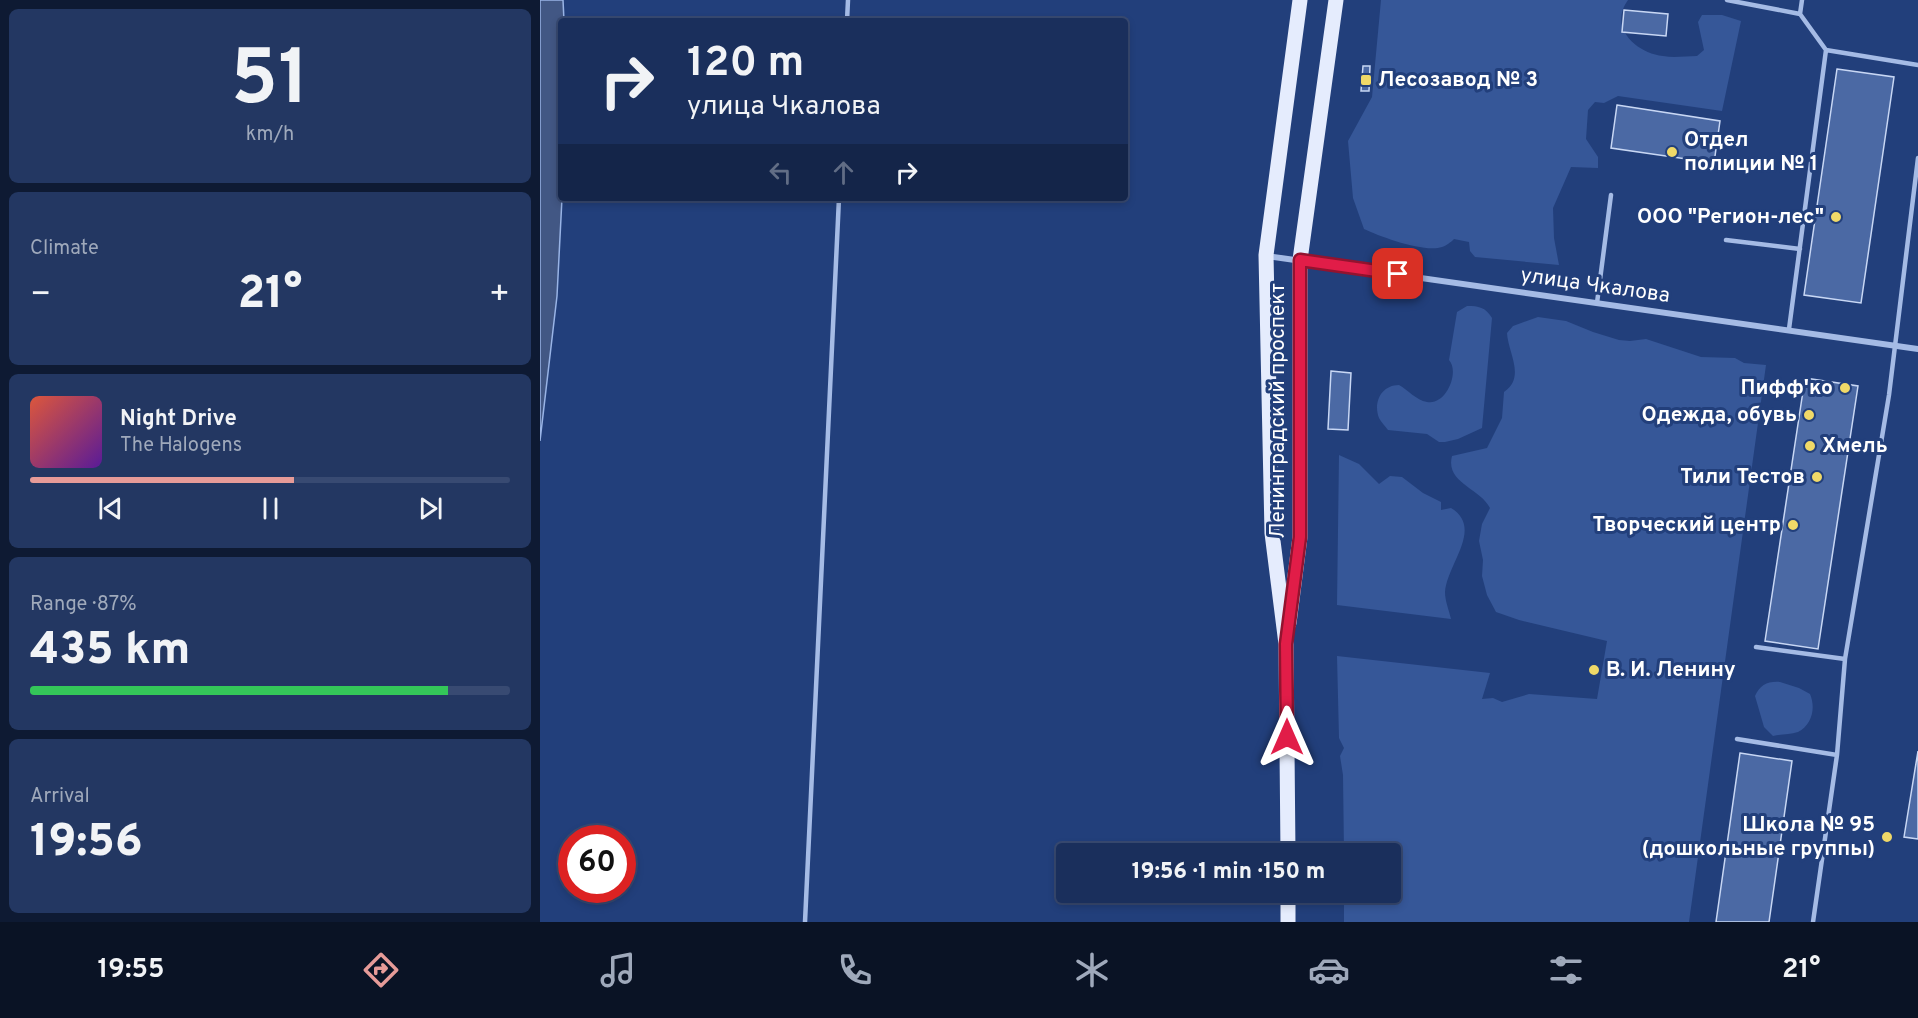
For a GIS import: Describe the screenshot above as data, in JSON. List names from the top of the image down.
{
  "streets": {
    "main road": ["Ленинградский проспект"],
    "street": ["улица Чкалова"]
  },
  "crossings": [
    ["улица Чкалова", "Ленинградский проспект"]
  ],
  "places": {
    "transit": ["Лесозавод № 3"],
    "other": [
      "Отдел полиции № 1",
      "ООО \"Регион-лес\"",
      "Пифф'ко",
      "Одежда, обувь",
      "Хмель",
      "Тили Тестов",
      "Творческий центр",
      "В. И. Ленину",
      "Школа № 95 (дошкольные группы)"
    ]
  },
  "page": {
    "tile": [
      ["51", "km/h"],
      "Climate",
      ["Range · 87%", "435 km"],
      ["Arrival", "19:56"]
    ],
    "turn": ["120 m", "улица Чкалова"],
    "heat": ["−", "21°", "+"],
    "song": ["Night Drive", "The Halogens"],
    "limit": "60",
    "trip": "19:56 · 1 min · 150 m",
    "tabs": ["19:55", "21°"]
  }
}
